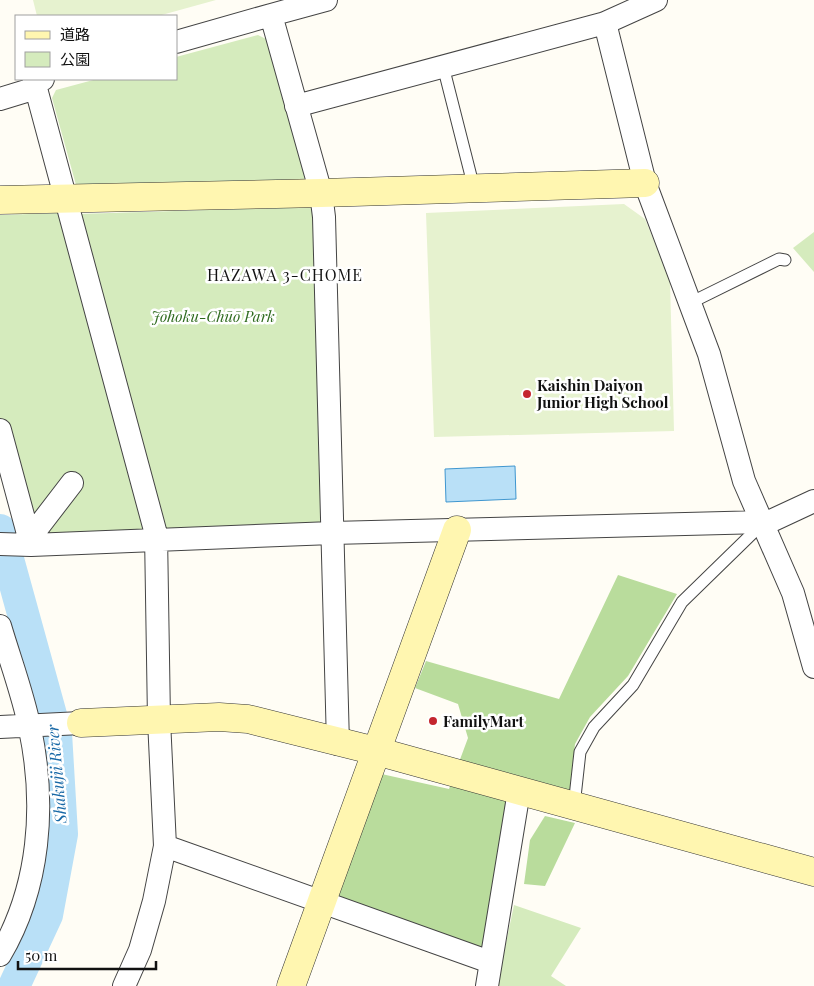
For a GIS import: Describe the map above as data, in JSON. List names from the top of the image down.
{
  "districts": ["HAZAWA 3-CHOME"],
  "water": ["Shakujii River"],
  "parks": ["Jōhoku-Chūō Park"],
  "places": ["Kaishin Daiyon Junior High School", "FamilyMart"],
  "legend": ["道路", "公園"],
  "scale_bar": "50 m"
}
